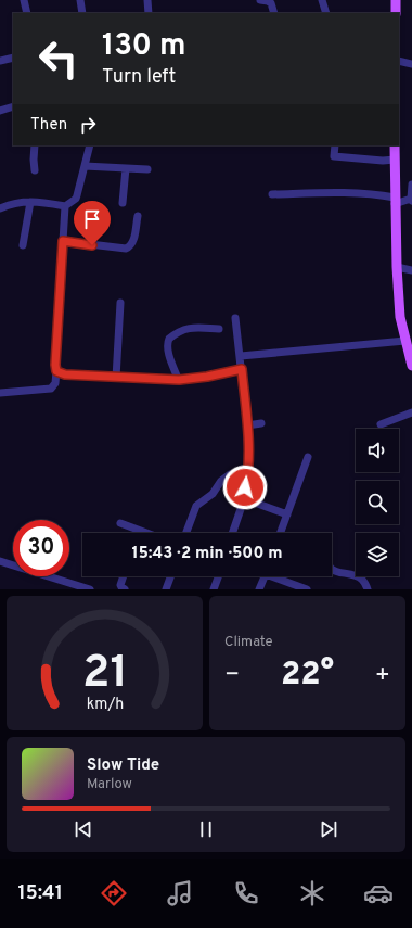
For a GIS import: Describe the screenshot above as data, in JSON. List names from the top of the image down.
{
  "page": {
    "turn": ["130 m", "Turn left"],
    "then": "Then",
    "limit": "30",
    "trip": "15:43 · 2 min · 500 m",
    "tile": "Climate",
    "heat": ["−", "22°", "+"],
    "song": ["Slow Tide", "Marlow"],
    "tabs": "15:41",
    "gauge": ["21", "km/h"]
  }
}
